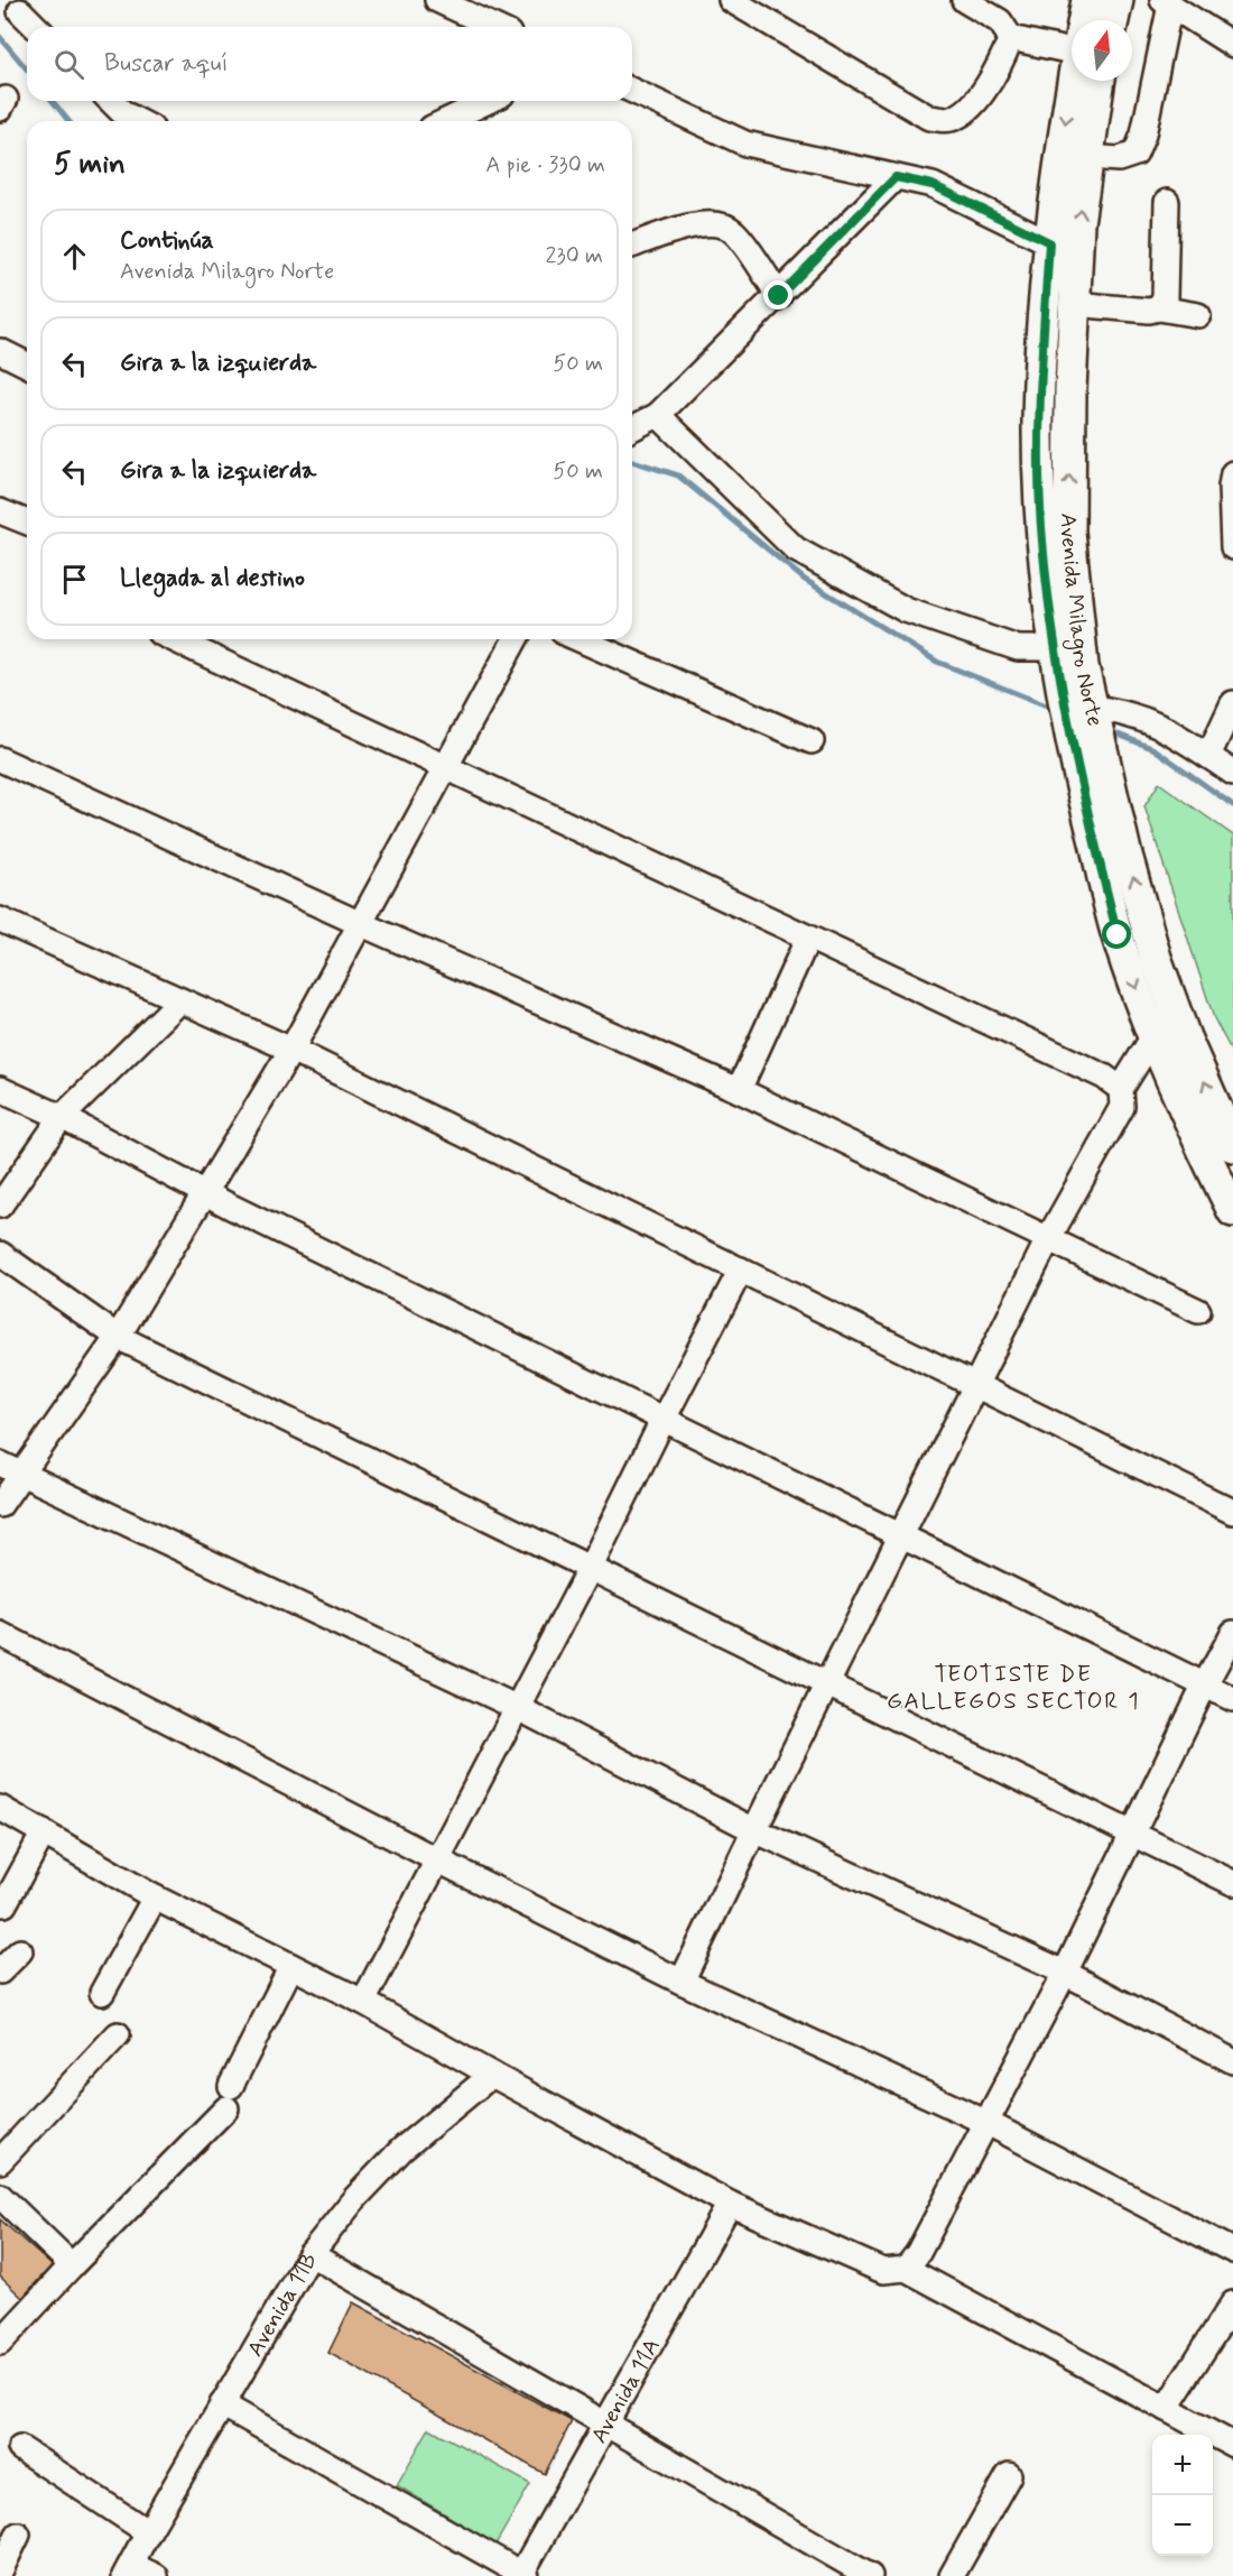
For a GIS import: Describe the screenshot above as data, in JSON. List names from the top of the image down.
{
  "streets": {
    "main road": ["Avenida Milagro Norte"],
    "street": ["Avenida 11B", "Avenida 11A"]
  },
  "districts": ["TEOTISTE DE GALLEGOS SECTOR 1"],
  "north": "top",
  "page": {
    "search": "Buscar aquí",
    "heading": ["5 min", "A pie · 330 m"],
    "list": [
      ["Continúa", "Avenida Milagro Norte", "230 m"],
      ["Gira a la izquierda", "50 m"],
      ["Gira a la izquierda", "50 m"],
      "Llegada al destino"
    ],
    "map_buttons": ["+", "−"]
  }
}
